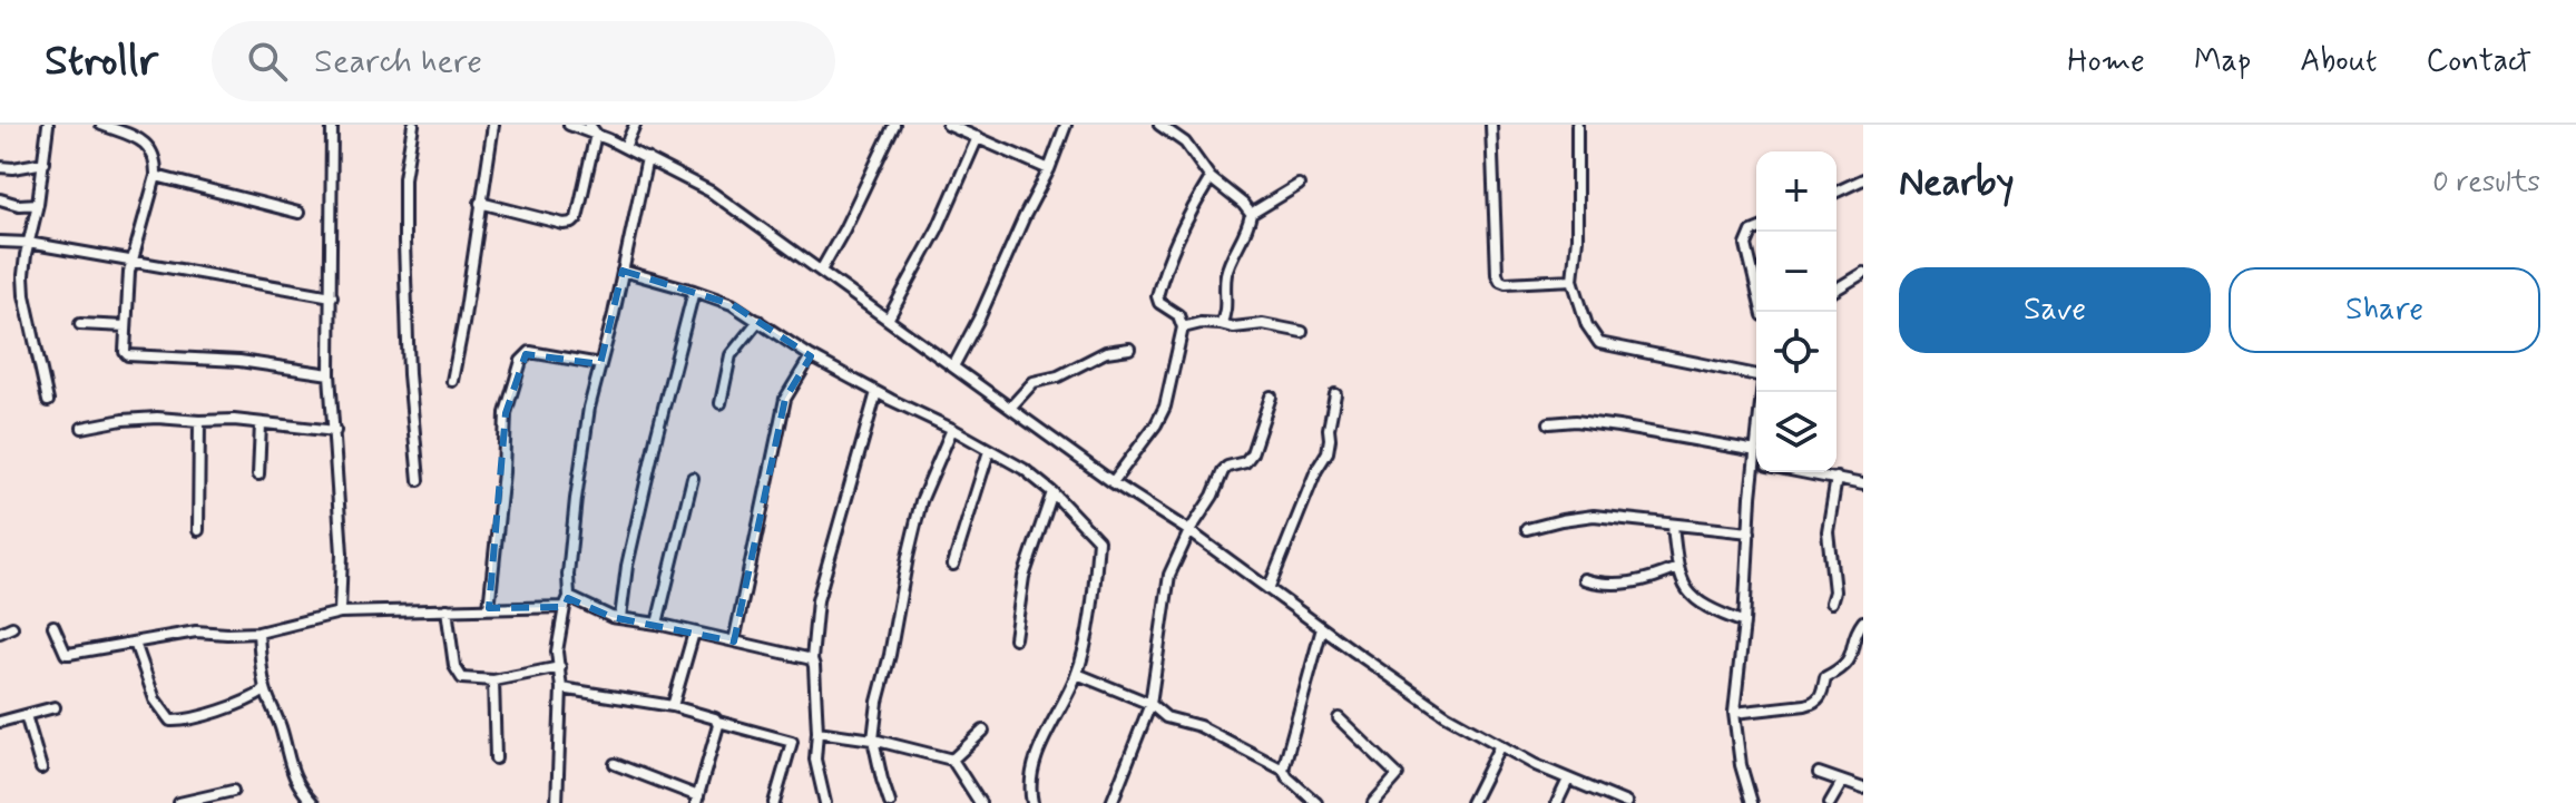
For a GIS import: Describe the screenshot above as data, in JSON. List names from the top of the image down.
{
  "page": {
    "header": "Strollr",
    "search": "Search here",
    "nav": [
      "Home",
      "Map",
      "About",
      "Contact"
    ],
    "heading": ["Nearby", "0 results"],
    "map_buttons": ["+", "−"],
    "buttons": ["Save", "Share"]
  }
}
